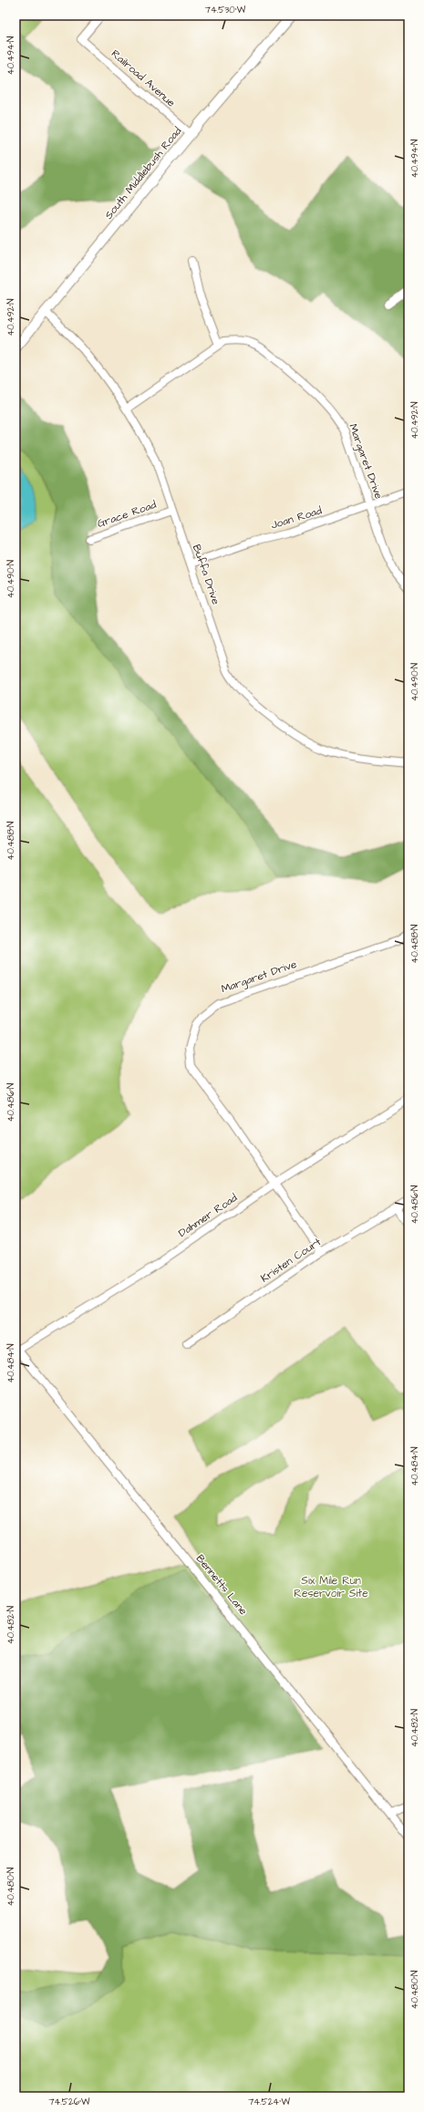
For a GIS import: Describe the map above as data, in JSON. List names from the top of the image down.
{
  "streets": {
    "street": [
      "Railroad Avenue",
      "South Middlebush Road",
      "Margaret Drive",
      "Grace Road",
      "Joan Road",
      "Buffa Drive",
      "Dahmer Road",
      "Kristen Court",
      "Bennetts Lane"
    ]
  },
  "crossings": [
    ["Railroad Avenue", "South Middlebush Road"],
    ["South Middlebush Road", "Buffa Drive"],
    ["Margaret Drive", "Joan Road"],
    ["Margaret Drive", "Buffa Drive"],
    ["Margaret Drive", "Dahmer Road"],
    ["Margaret Drive", "Kristen Court"],
    ["Grace Road", "Buffa Drive"],
    ["Joan Road", "Buffa Drive"],
    ["Dahmer Road", "Bennetts Lane"]
  ],
  "parks": ["Six Mile Run Reservoir Site"],
  "coordinates": [
    "74.530°W",
    "40.494°N",
    "40.492°N",
    "40.490°N",
    "40.488°N",
    "40.486°N",
    "40.484°N",
    "40.482°N",
    "40.480°N",
    "74.526°W",
    "74.524°W"
  ]
}
